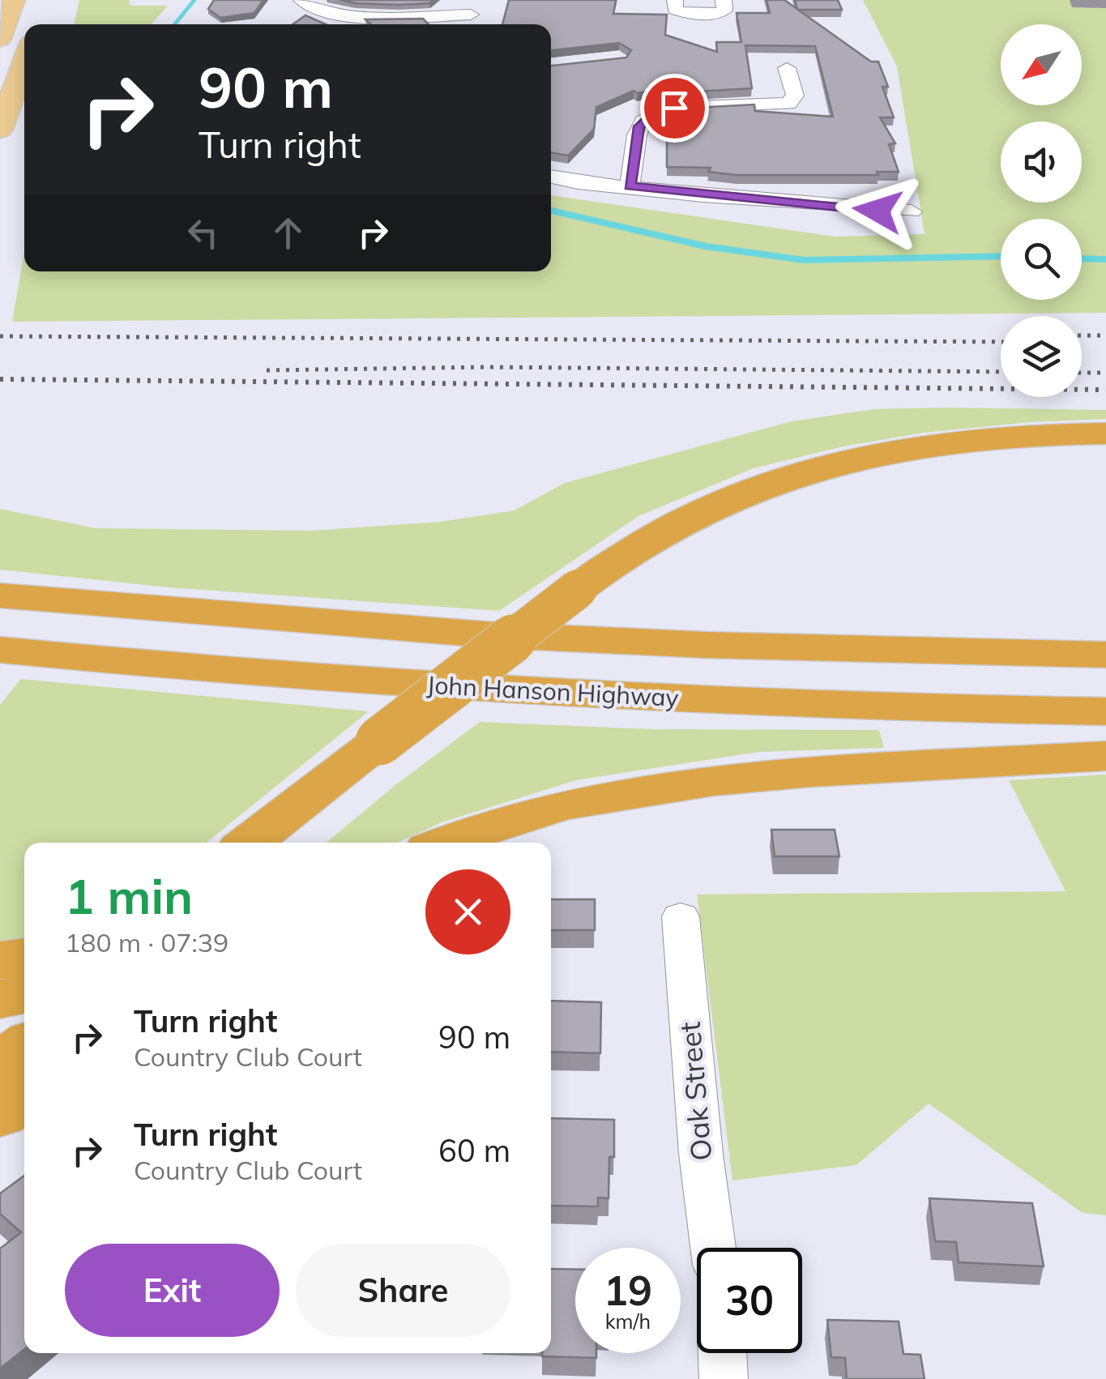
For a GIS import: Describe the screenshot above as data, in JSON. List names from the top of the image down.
{
  "streets": {
    "highway": ["John Hanson Highway"],
    "street": ["Oak Street"]
  },
  "north": "bottom left",
  "page": {
    "turn": ["90 m", "Turn right"],
    "heading": ["1 min", "180 m · 07:39"],
    "list": [
      {
        "name": "Turn right",
        "note": "Country Club Court",
        "value": "90 m"
      },
      {
        "name": "Turn right",
        "note": "Country Club Court",
        "value": "60 m"
      }
    ],
    "buttons": ["Exit", "Share"],
    "speed": "19 km/h",
    "limit": "30"
  }
}
